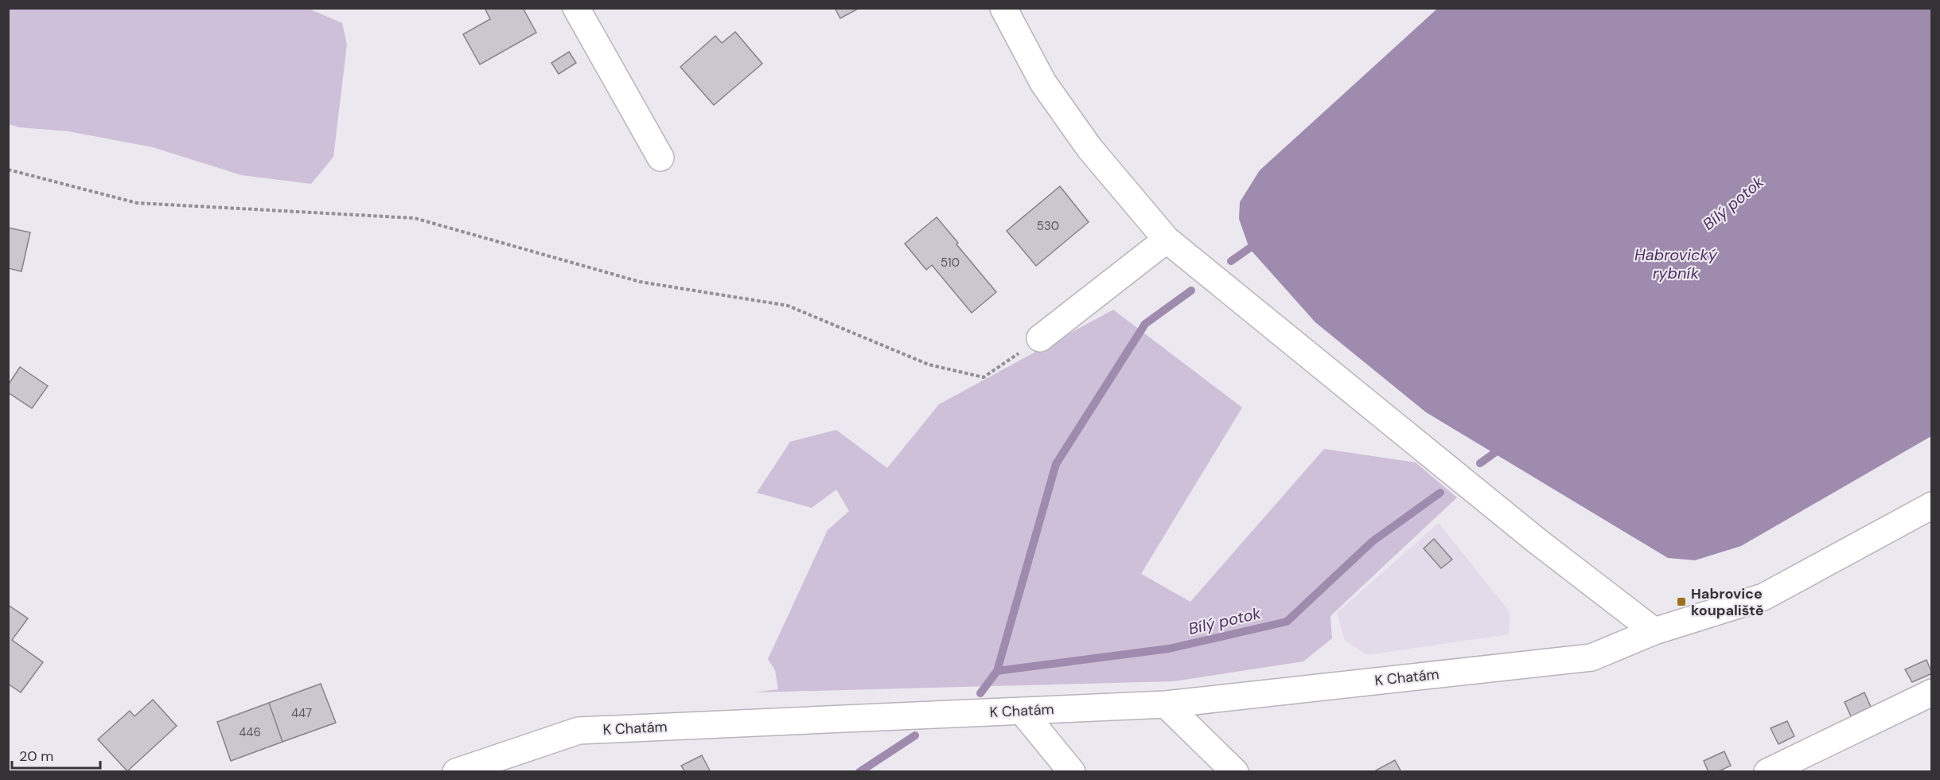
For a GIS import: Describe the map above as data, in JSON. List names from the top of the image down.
{
  "streets": {
    "street": ["K Chatám"]
  },
  "water": ["Bílý potok", "Habrovický rybník"],
  "places": {
    "transit": ["Habrovice koupaliště"]
  },
  "house_numbers": [
    "530",
    "510",
    "447",
    "446"
  ],
  "scale_bar": "20 m"
}
